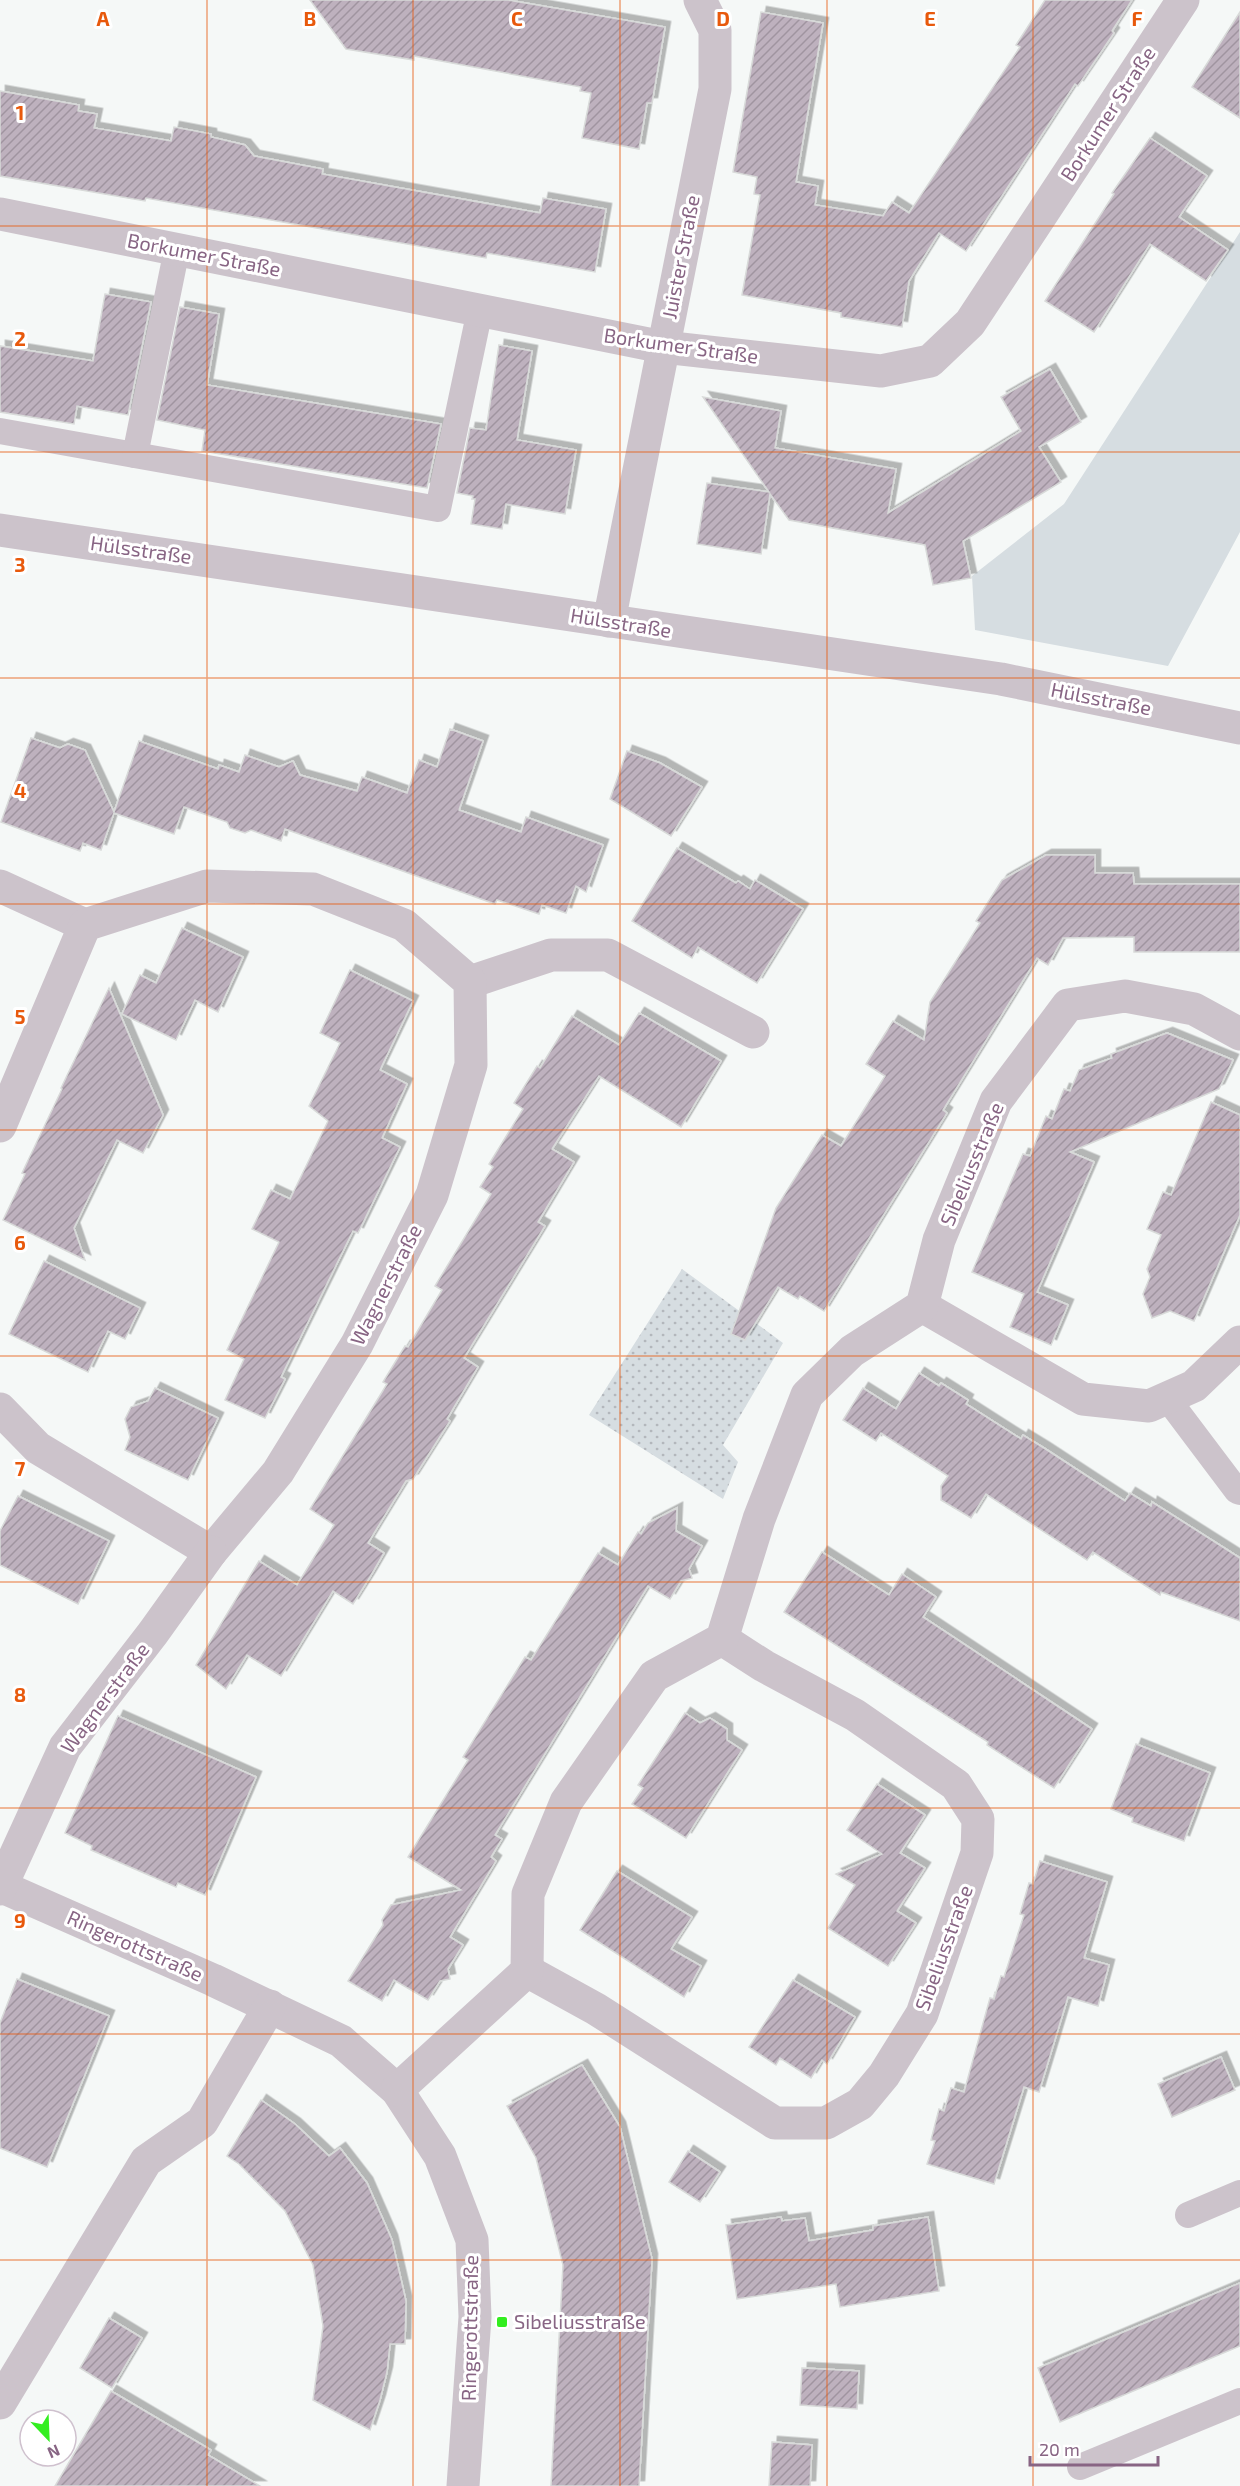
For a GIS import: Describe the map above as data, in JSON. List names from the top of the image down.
{
  "streets": {
    "street": [
      "Borkumer Straße",
      "Juister Straße",
      "Hülsstraße",
      "Sibeliusstraße",
      "Wagnerstraße",
      "Ringerottstraße"
    ]
  },
  "crossings": [
    ["Borkumer Straße", "Juister Straße"],
    ["Juister Straße", "Hülsstraße"],
    ["Wagnerstraße", "Ringerottstraße"]
  ],
  "places": {
    "transit": ["Sibeliusstraße"]
  },
  "scale_bar": "20 m",
  "north": "bottom right",
  "grid": {
    "columns": [
      "A",
      "B",
      "C",
      "D",
      "E",
      "F"
    ],
    "rows": [
      "1",
      "2",
      "3",
      "4",
      "5",
      "6",
      "7",
      "8",
      "9"
    ]
  }
}
